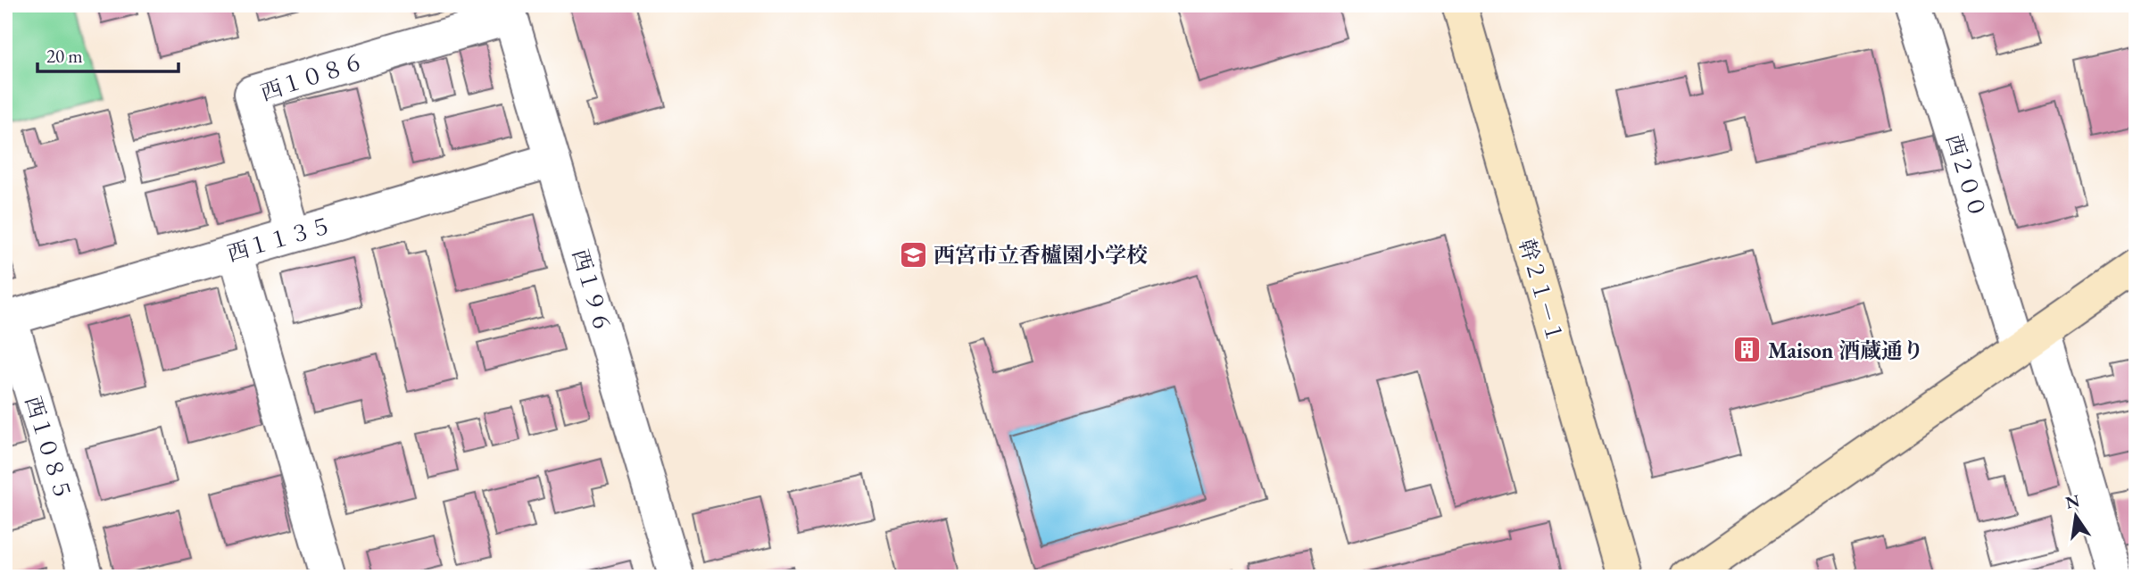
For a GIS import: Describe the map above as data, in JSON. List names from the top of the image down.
{
  "streets": {
    "street": [
      "西１０８６",
      "西２００",
      "西１１３５",
      "西１９６",
      "幹２１－１",
      "西１０８５"
    ]
  },
  "crossings": [
    ["西１０８６", "西１１３５"],
    ["西１０８６", "西１９６"],
    ["西１１３５", "西１９６"],
    ["西１１３５", "西１０８５"]
  ],
  "places": {
    "school or university": ["西宮市立香櫨園小学校"],
    "building": ["Maison 酒蔵通り"]
  },
  "scale_bar": "20 m",
  "north": "top"
}
